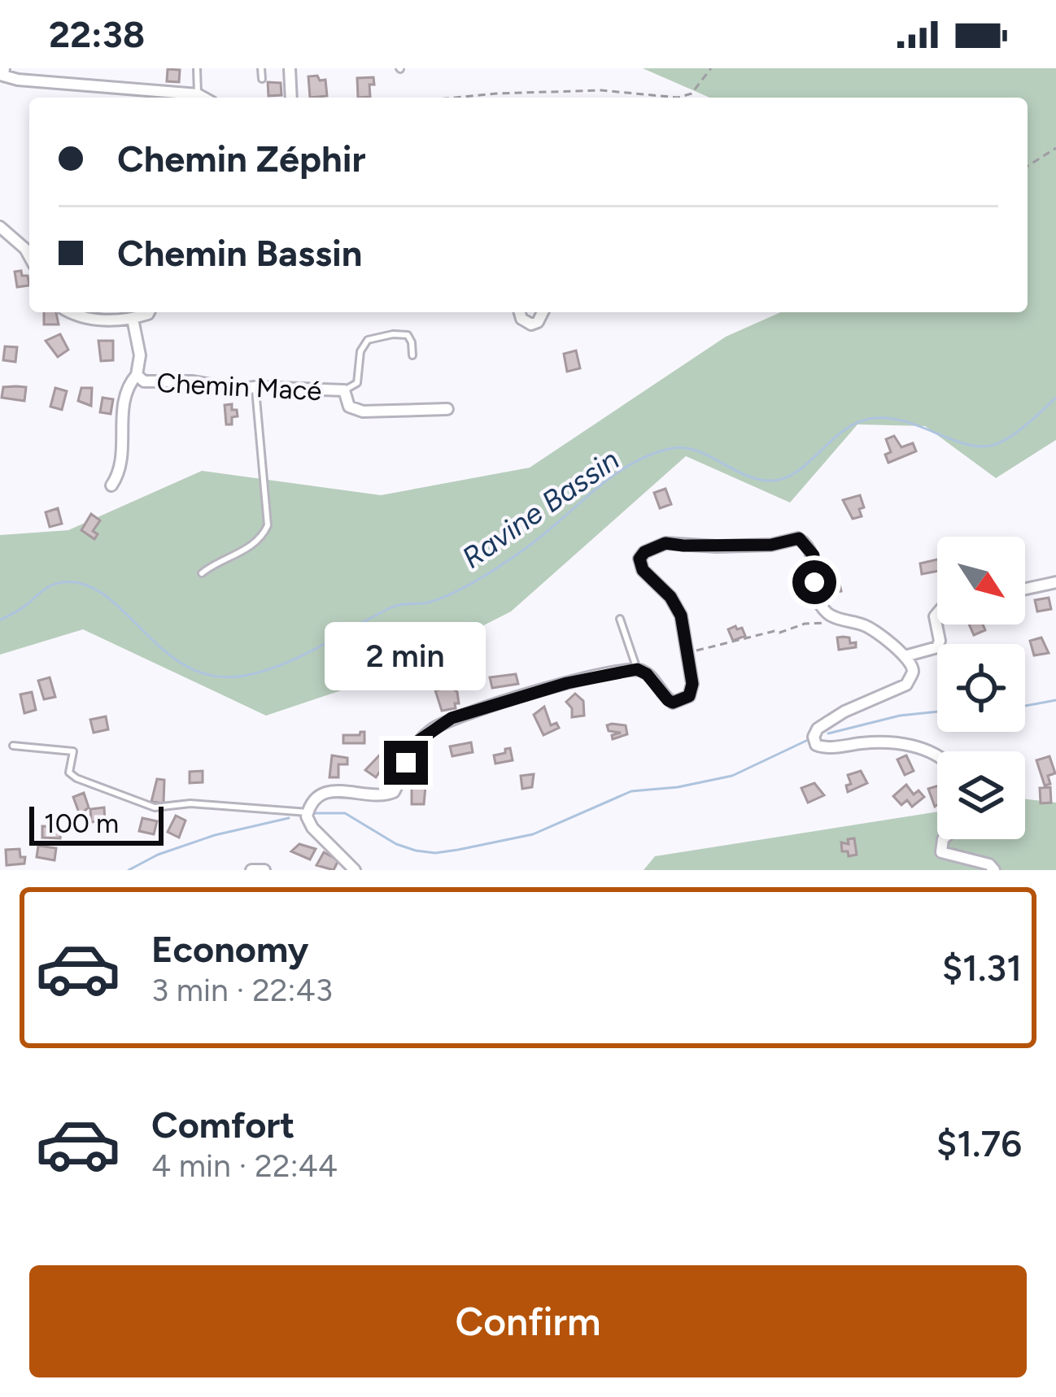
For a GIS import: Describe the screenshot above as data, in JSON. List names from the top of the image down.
{
  "streets": {
    "street": ["Chemin Macé"]
  },
  "water": ["Ravine Bassin"],
  "scale_bar": "100 m",
  "north": "bottom right",
  "page": {
    "status": "22:38",
    "banner": ["Chemin Zéphir", "Chemin Bassin"],
    "bubble": "2 min",
    "scale": "100 m",
    "list": [
      {
        "name": "Economy",
        "note": "3 min · 22:43",
        "value": "$1.31"
      },
      {
        "name": "Comfort",
        "note": "4 min · 22:44",
        "value": "$1.76"
      }
    ],
    "buttons": "Confirm"
  }
}
